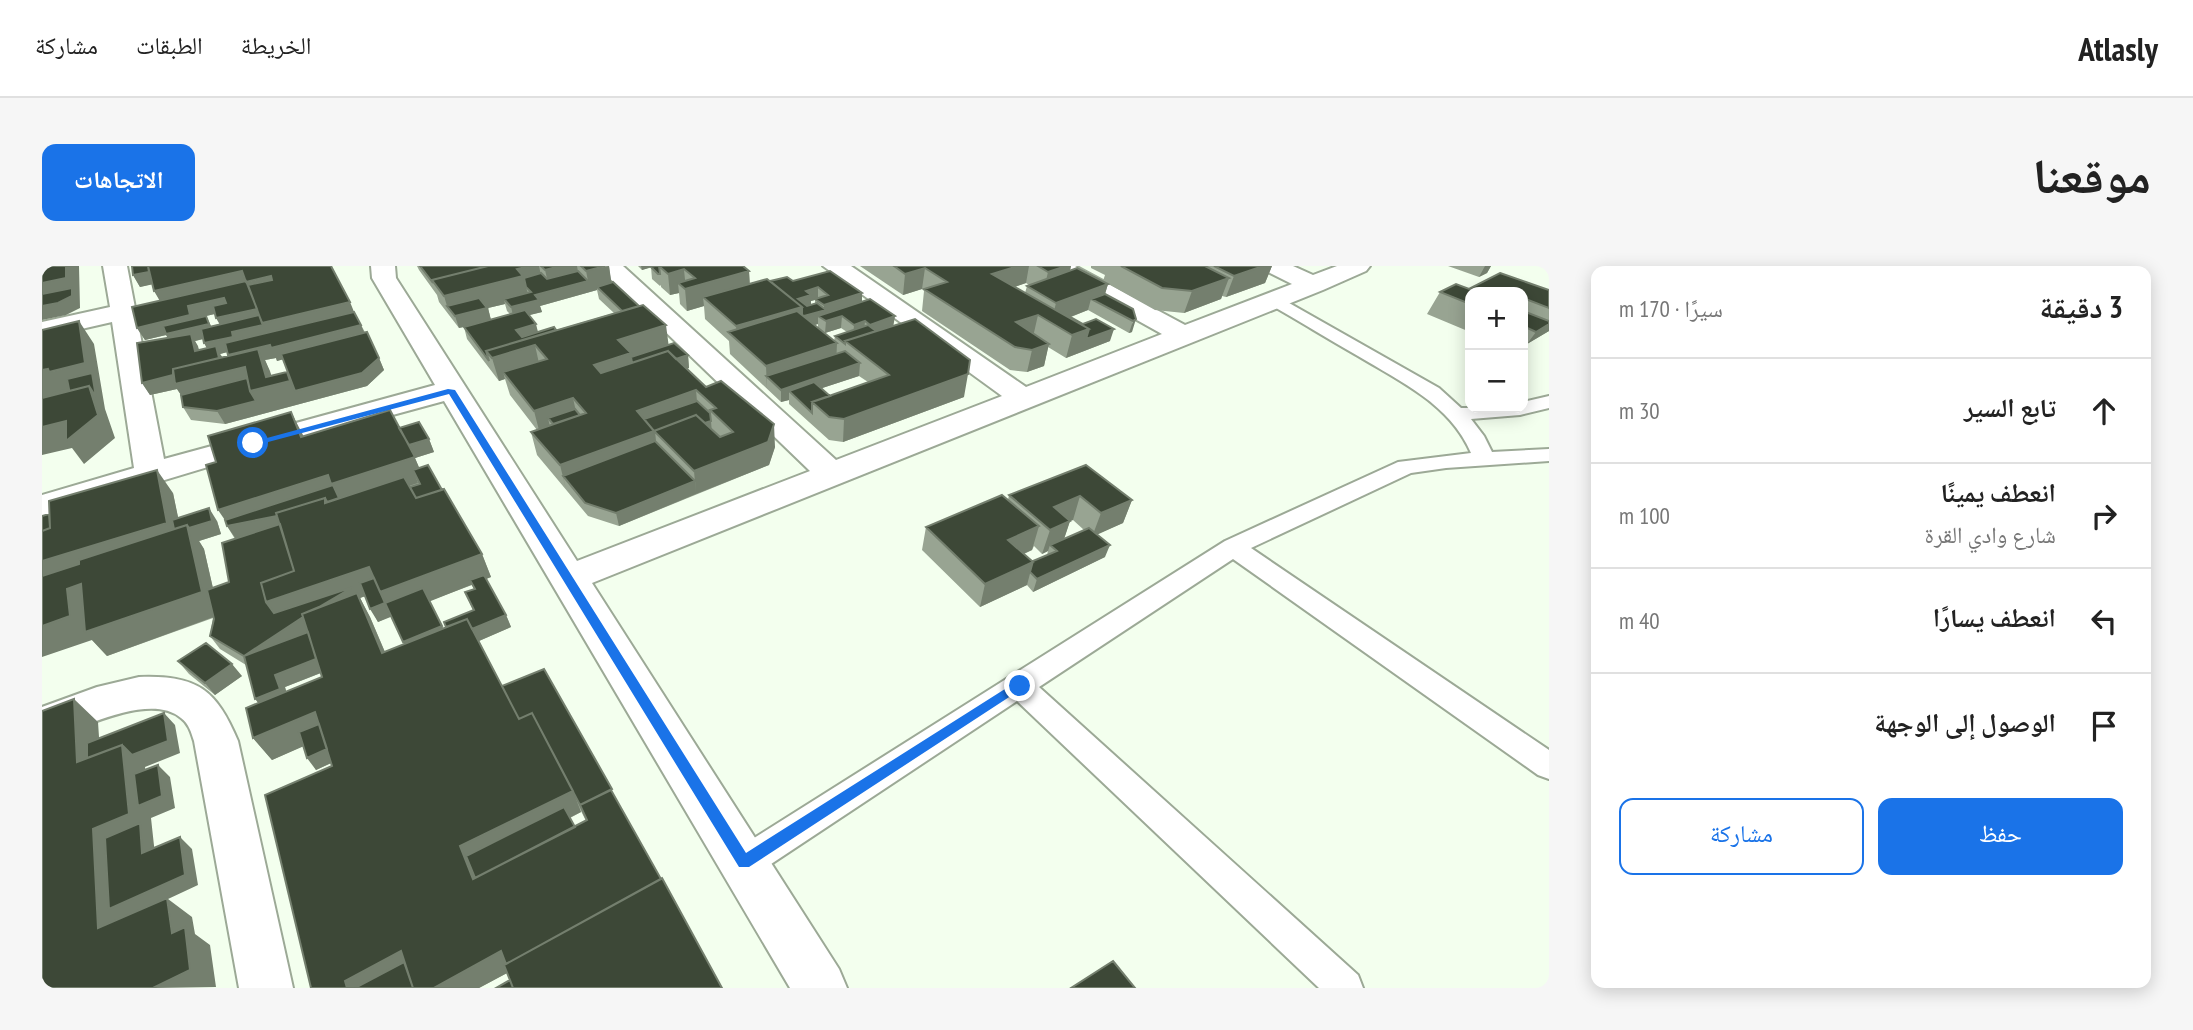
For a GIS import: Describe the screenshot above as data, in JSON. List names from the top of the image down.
{
  "page": {
    "header": "Atlasly",
    "nav": ["الخريطة", "الطبقات", "مشاركة"],
    "title": "موقعنا",
    "buttons": [
      "الاتجاهات",
      ["حفظ", "مشاركة"]
    ],
    "heading": ["3 دقيقة", "سيرًا · 170 m"],
    "map_buttons": ["+", "−"],
    "list": [
      ["تابع السير", "30 m"],
      ["انعطف يمينًا", "شارع وادي القرة", "100 m"],
      ["انعطف يسارًا", "40 m"],
      "الوصول إلى الوجهة"
    ]
  }
}
